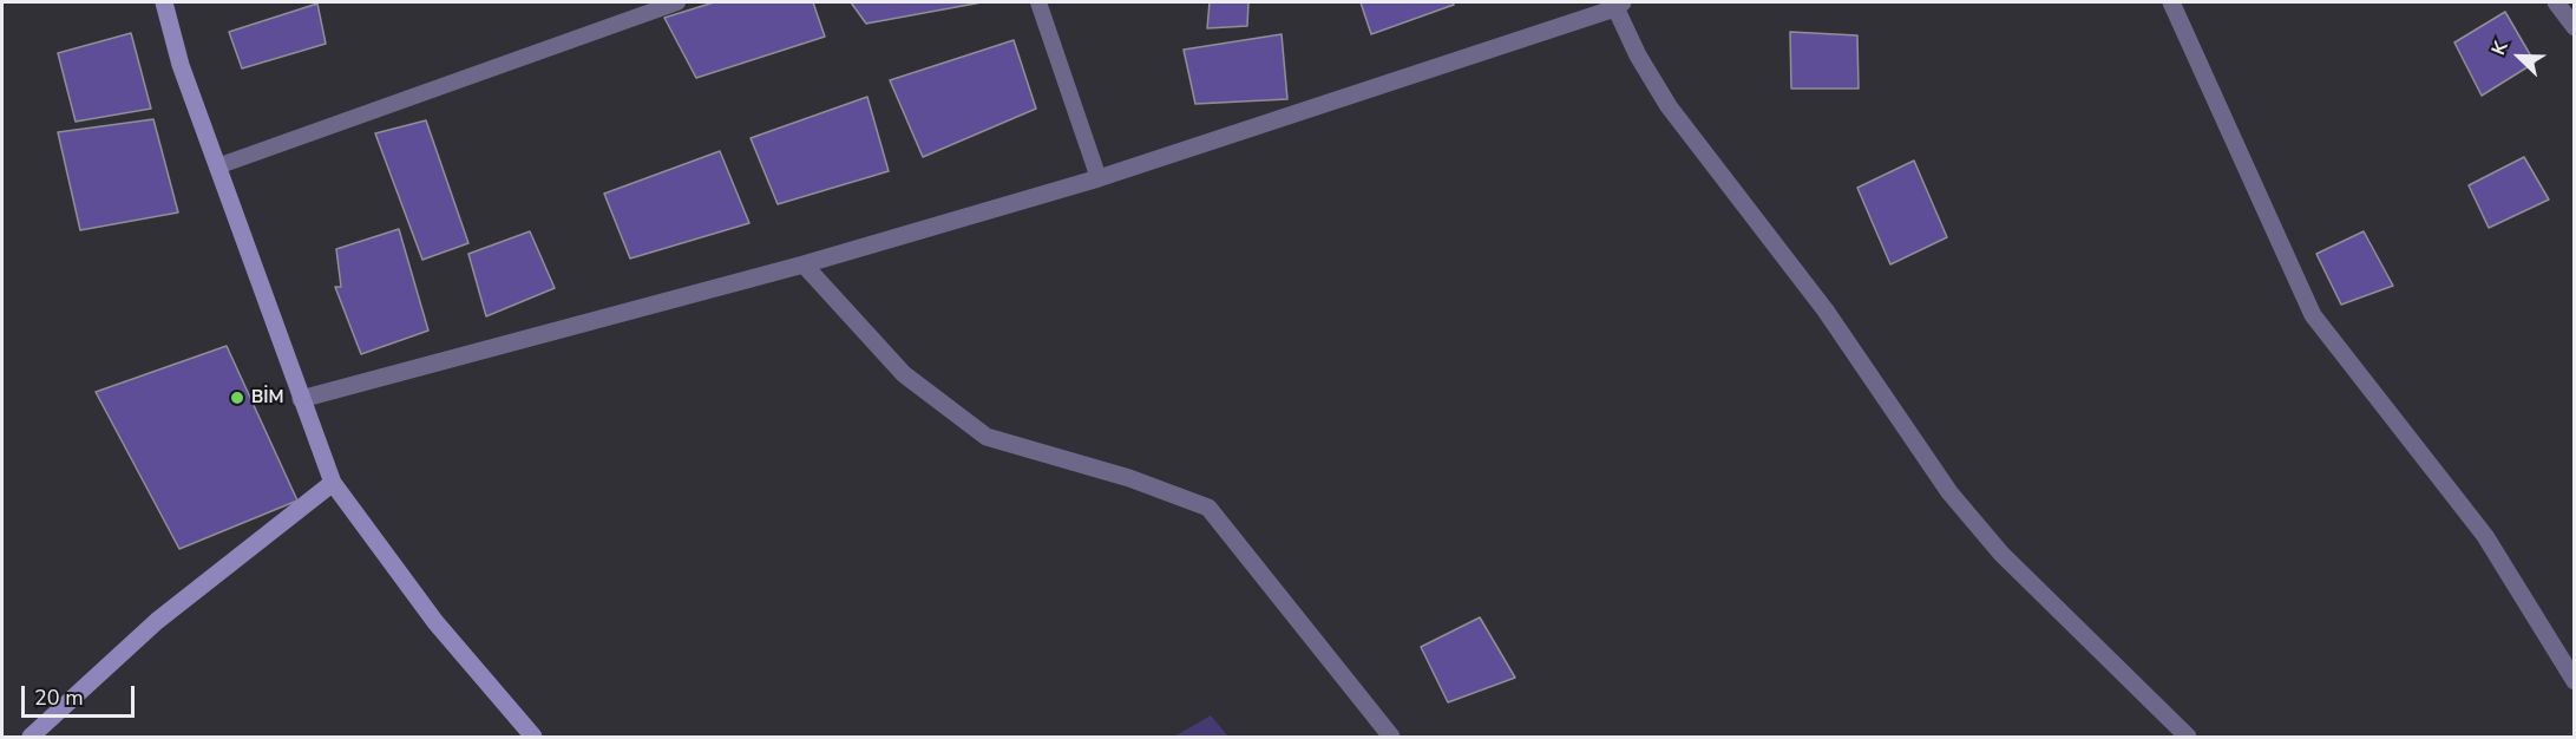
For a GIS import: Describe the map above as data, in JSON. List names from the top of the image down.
{
  "places": ["BİM"],
  "scale_bar": "20 m",
  "north": "top left"
}
